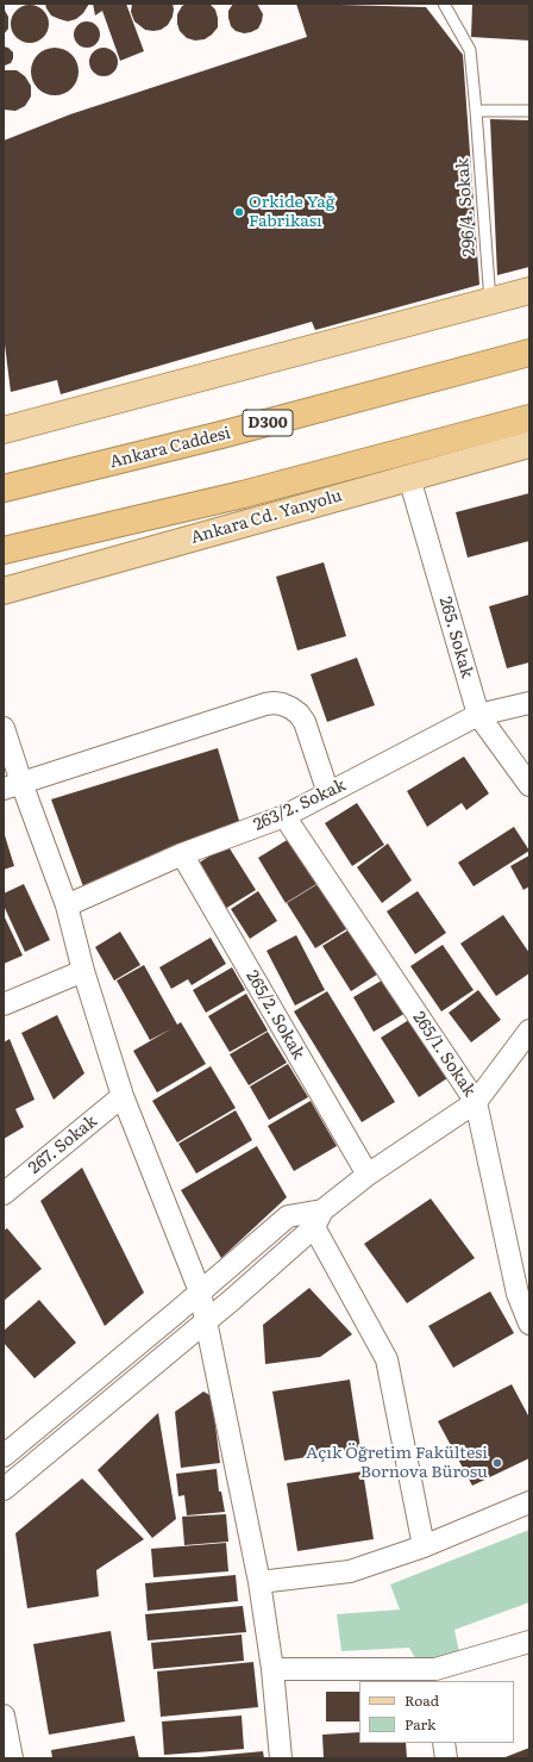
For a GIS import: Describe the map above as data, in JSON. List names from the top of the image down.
{
  "streets": {
    "highway": ["D300", "Ankara Caddesi"],
    "main road": ["Ankara Cd. Yanyolu"],
    "street": [
      "265. Sokak",
      "263/2. Sokak",
      "265/2. Sokak",
      "265/1. Sokak",
      "267. Sokak"
    ],
    "lane": ["296/4. Sokak"]
  },
  "crossings": [
    ["Ankara Cd. Yanyolu", "265. Sokak"],
    ["265. Sokak", "263/2. Sokak"],
    ["263/2. Sokak", "265/2. Sokak"],
    ["263/2. Sokak", "265/1. Sokak"]
  ],
  "places": ["Orkide Yağ Fabrikası", "Açık Öğretim Fakültesi Bornova Bürosu"],
  "legend": ["Road", "Park"]
}
